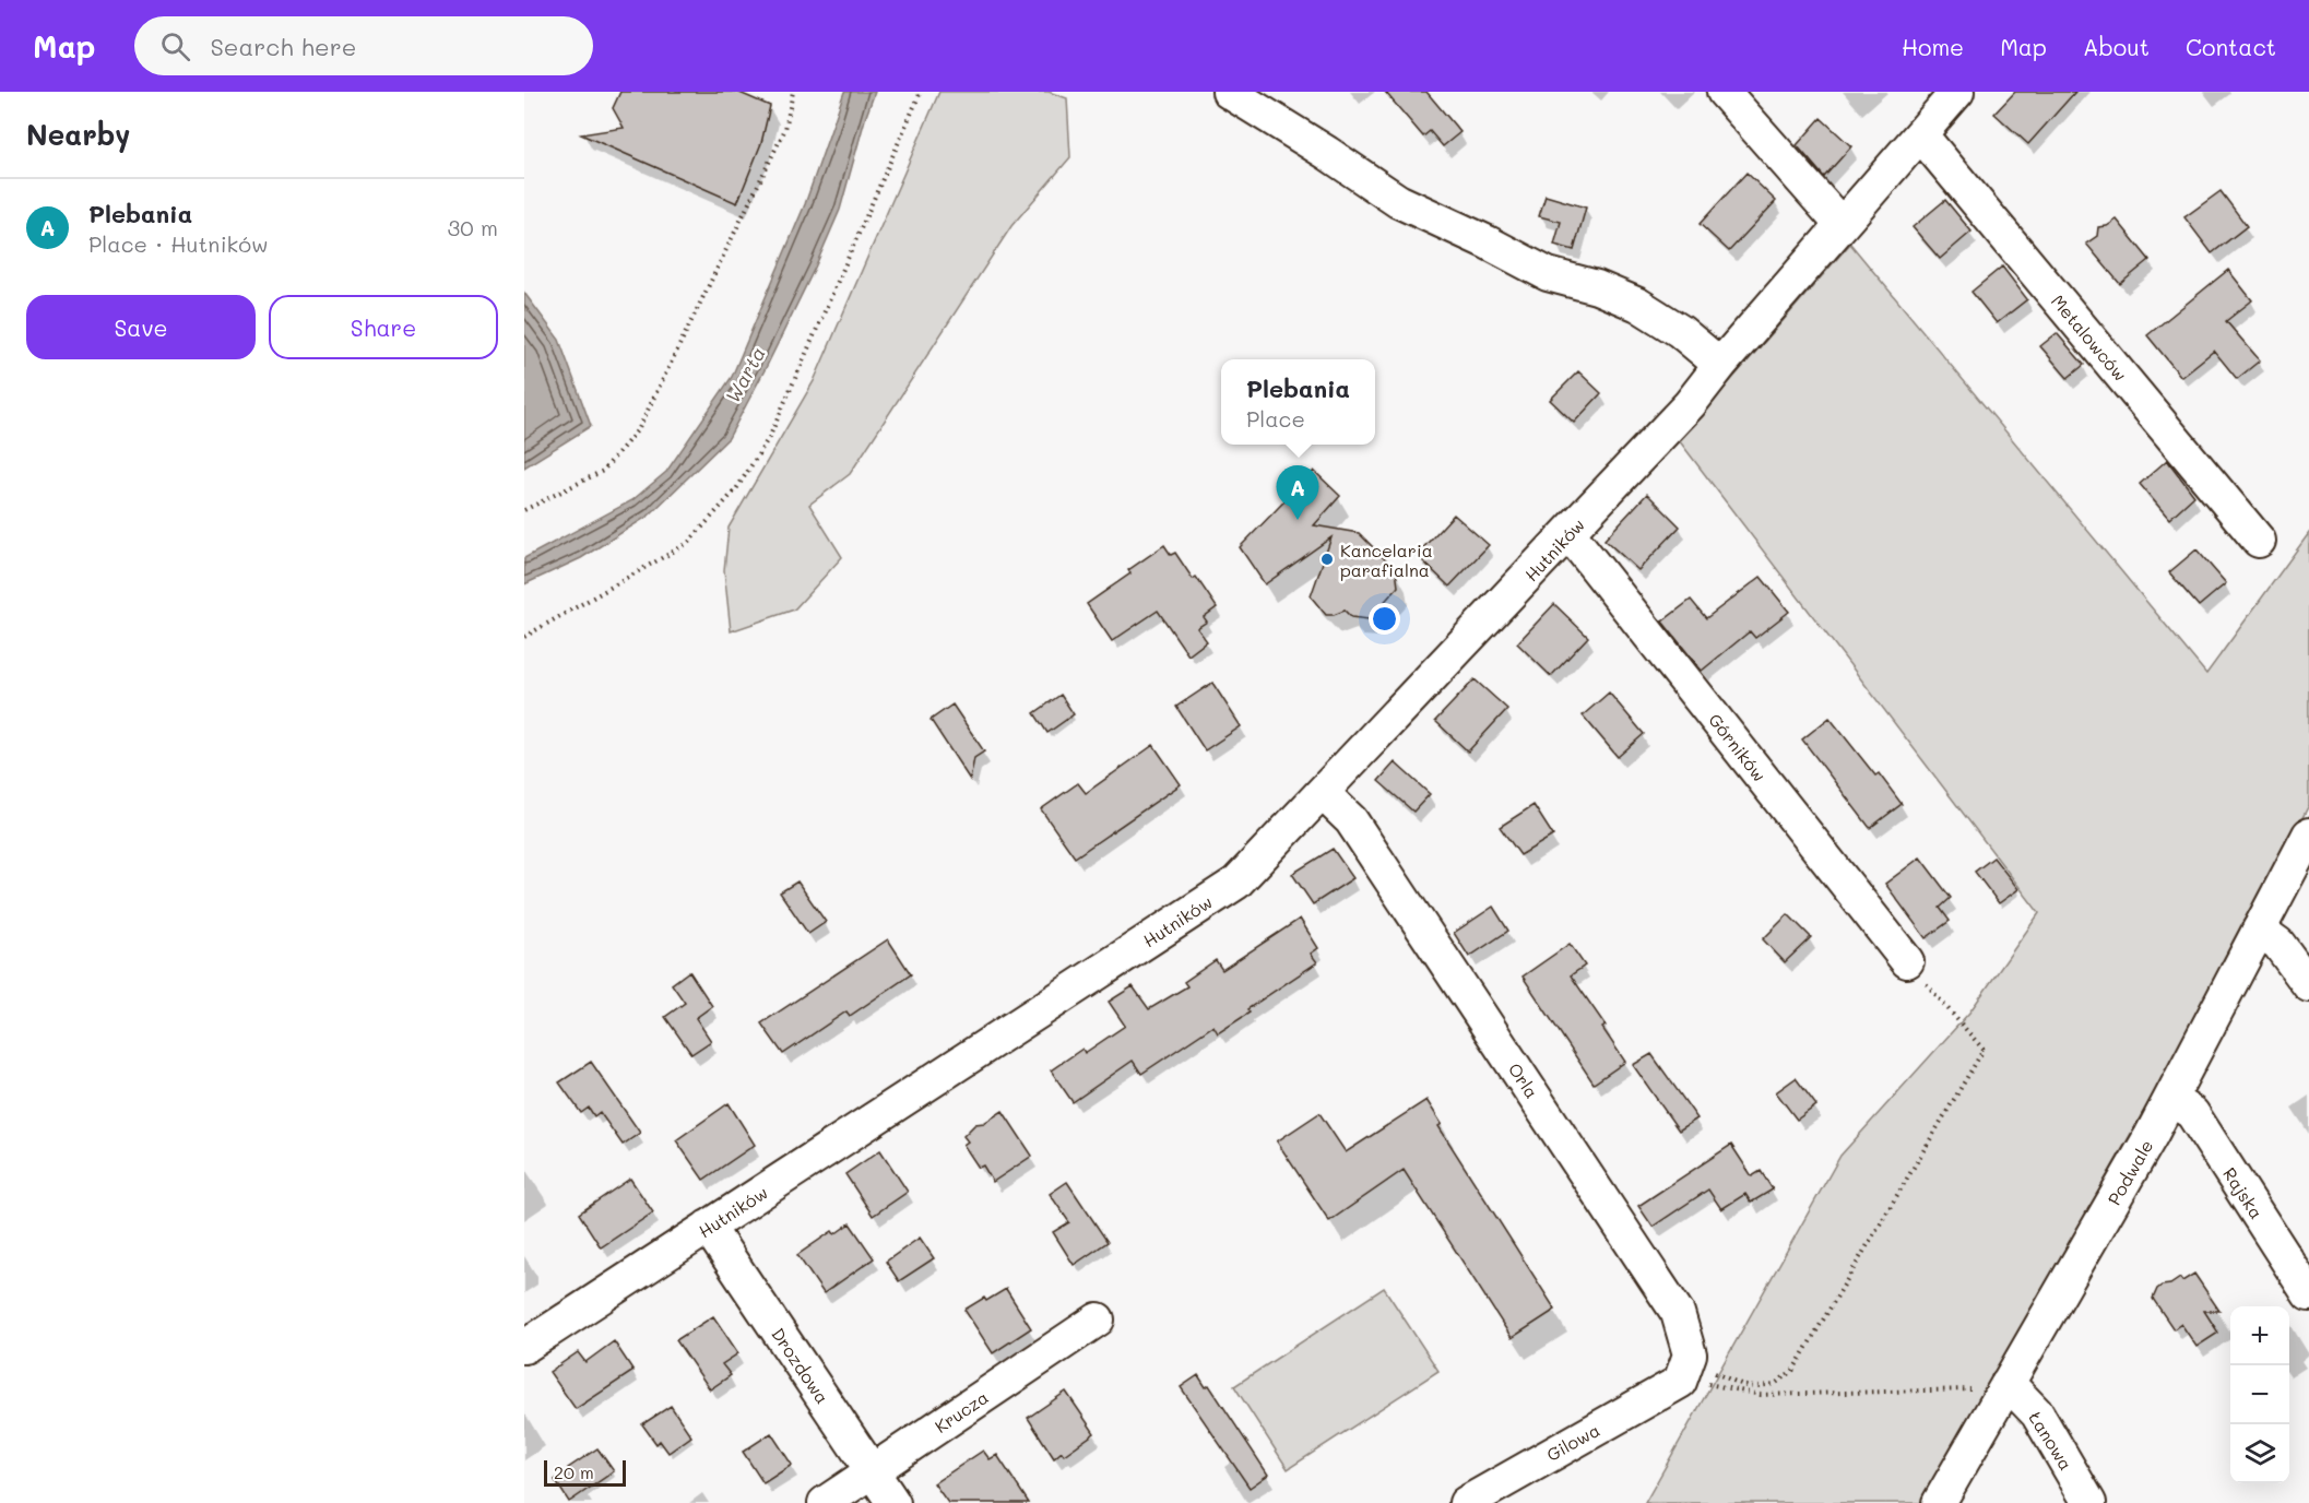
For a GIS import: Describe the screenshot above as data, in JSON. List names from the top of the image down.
{
  "streets": {
    "street": [
      "Metalowców",
      "Hutników",
      "Górników",
      "Orla",
      "Podwale",
      "Rajska",
      "Drozdowa",
      "Krucza",
      "Łanowa",
      "Gilowa"
    ]
  },
  "crossings": [
    ["Metalowców", "Hutników"],
    ["Hutników", "Górników"],
    ["Hutników", "Orla"],
    ["Hutników", "Drozdowa"],
    ["Orla", "Gilowa"],
    ["Podwale", "Rajska"],
    ["Podwale", "Łanowa"],
    ["Drozdowa", "Krucza"]
  ],
  "water": ["Warta"],
  "places": ["Kancelaria parafialna"],
  "scale_bar": "20 m",
  "page": {
    "header": "Map",
    "search": "Search here",
    "nav": [
      "Home",
      "Map",
      "About",
      "Contact"
    ],
    "heading": "Nearby",
    "list": [
      {
        "mark": "A",
        "name": "Plebania",
        "note": "Place · Hutników",
        "value": "30 m"
      }
    ],
    "buttons": ["Save", "Share"],
    "popup": ["Plebania", "Place"],
    "pins": "A",
    "map_buttons": ["+", "−"],
    "scale": "20 m"
  }
}
